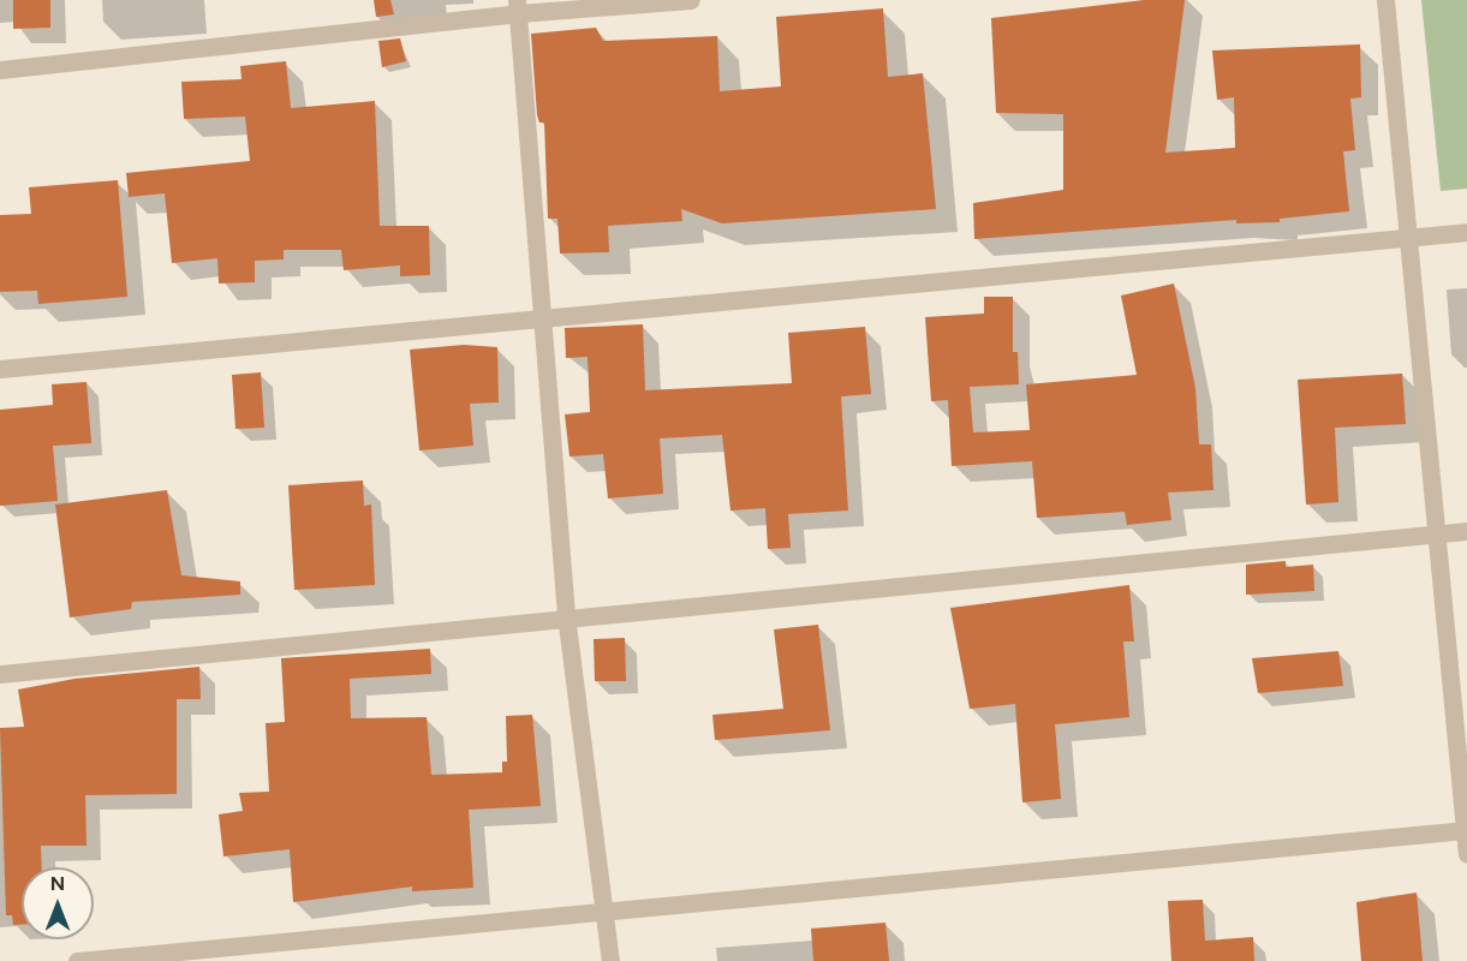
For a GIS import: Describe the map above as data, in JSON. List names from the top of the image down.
{
  "north": "top"
}
